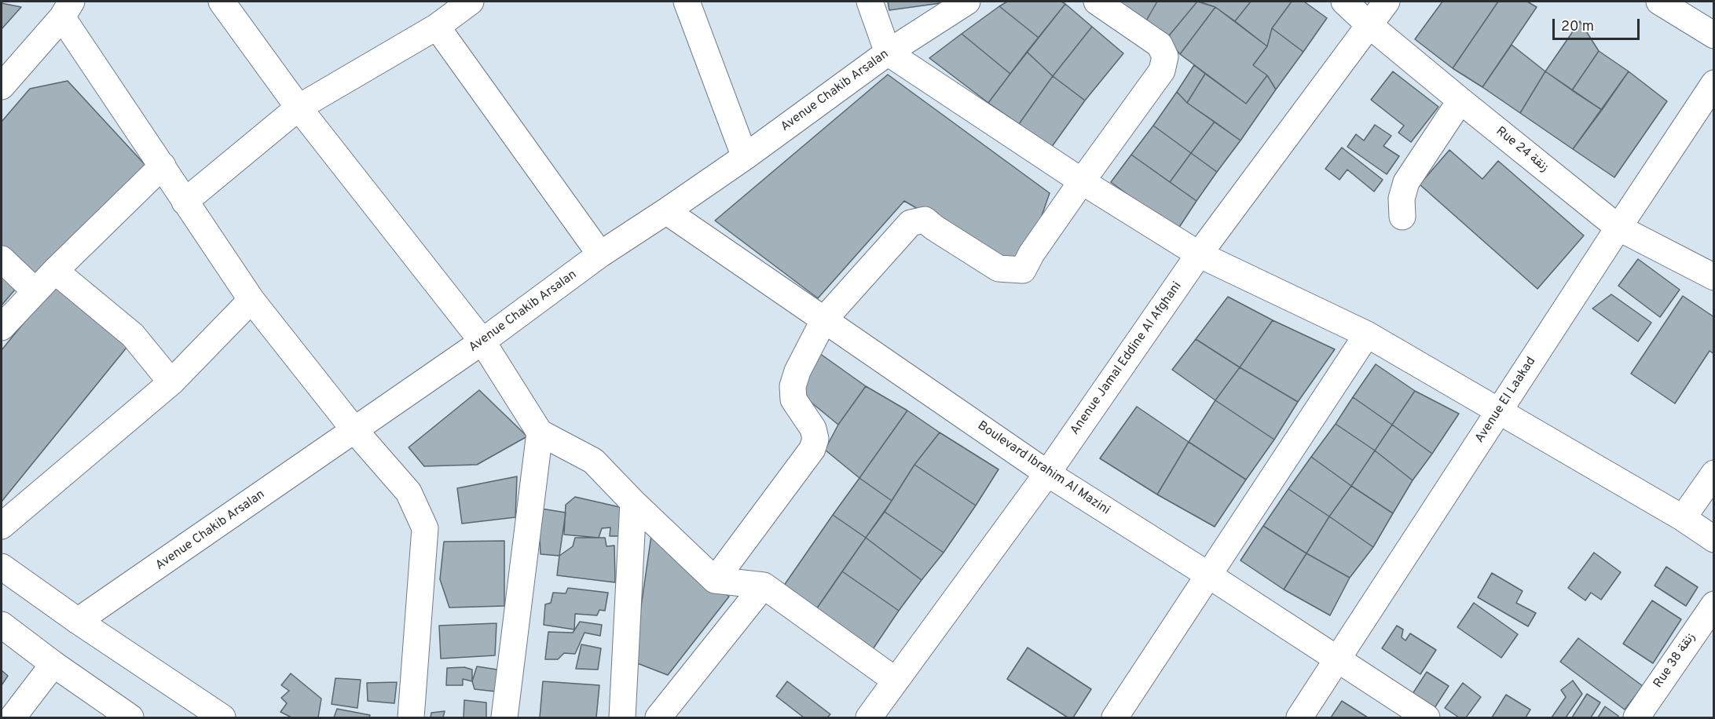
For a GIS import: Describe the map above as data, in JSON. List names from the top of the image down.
{
  "streets": {
    "street": [
      "Avenue Chakib Arsalan",
      "Rue 24 زنقة",
      "Anenue Jamal Eddine Al Afghani",
      "Avenue El Laakad",
      "Boulevard Ibrahim Al Mazini",
      "Rue 38 زنقة"
    ]
  },
  "crossings": [
    ["Avenue Chakib Arsalan", "Boulevard Ibrahim Al Mazini"],
    ["Rue 24 زنقة", "Anenue Jamal Eddine Al Afghani"],
    ["Rue 24 زنقة", "Avenue El Laakad"],
    ["Anenue Jamal Eddine Al Afghani", "Boulevard Ibrahim Al Mazini"],
    ["Avenue El Laakad", "Boulevard Ibrahim Al Mazini"]
  ],
  "scale_bar": "20 m"
}
